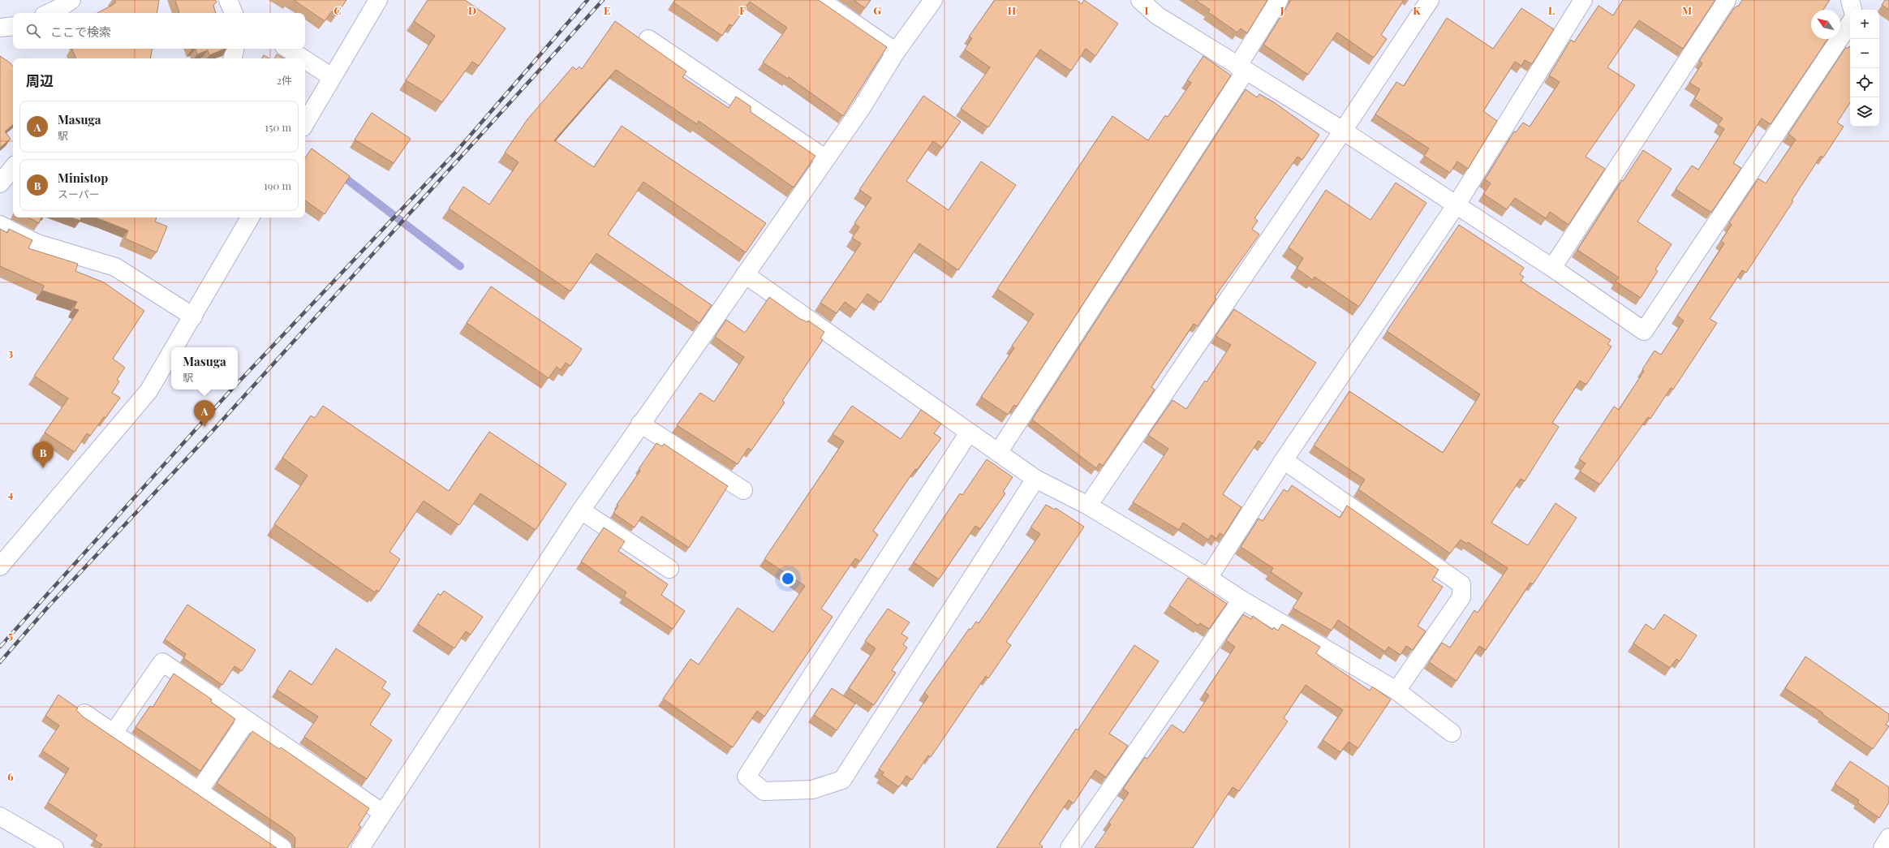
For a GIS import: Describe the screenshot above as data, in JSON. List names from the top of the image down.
{
  "north": "top left",
  "page": {
    "map_buttons": ["+", "−"],
    "search": "ここで検索",
    "heading": ["周辺", "2件"],
    "list": [
      {
        "mark": "A",
        "name": "Masuga",
        "note": "駅",
        "value": "150 m"
      },
      {
        "mark": "B",
        "name": "Ministop",
        "note": "スーパー",
        "value": "190 m"
      }
    ],
    "popup": ["Masuga", "駅"],
    "pins": ["A", "B"]
  },
  "grid": {
    "columns": [
      "C",
      "D",
      "E",
      "F",
      "G",
      "H",
      "I",
      "J",
      "K",
      "L",
      "M"
    ],
    "rows": [
      "3",
      "4",
      "5",
      "6"
    ]
  }
}
